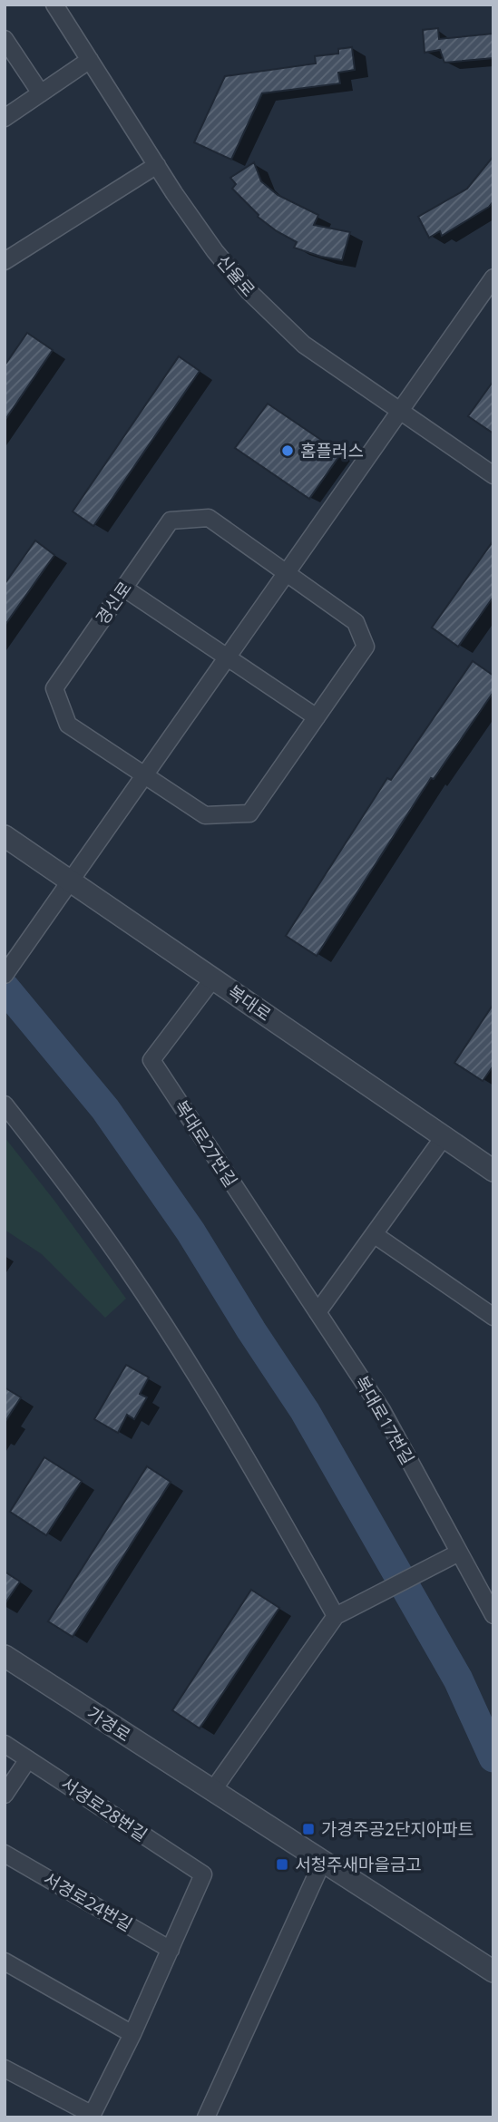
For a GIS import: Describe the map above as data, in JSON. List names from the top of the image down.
{
  "streets": {
    "street": [
      "신율로",
      "경신로",
      "복대로",
      "복대로27번길",
      "복대로17번길",
      "가경로",
      "서경로28번길",
      "서경로24번길"
    ]
  },
  "crossings": [
    ["복대로", "복대로27번길"],
    ["복대로27번길", "복대로17번길"],
    ["서경로28번길", "서경로24번길"]
  ],
  "places": {
    "other": ["홈플러스"],
    "transit": ["가경주공2단지아파트", "서청주새마을금고"]
  }
}
